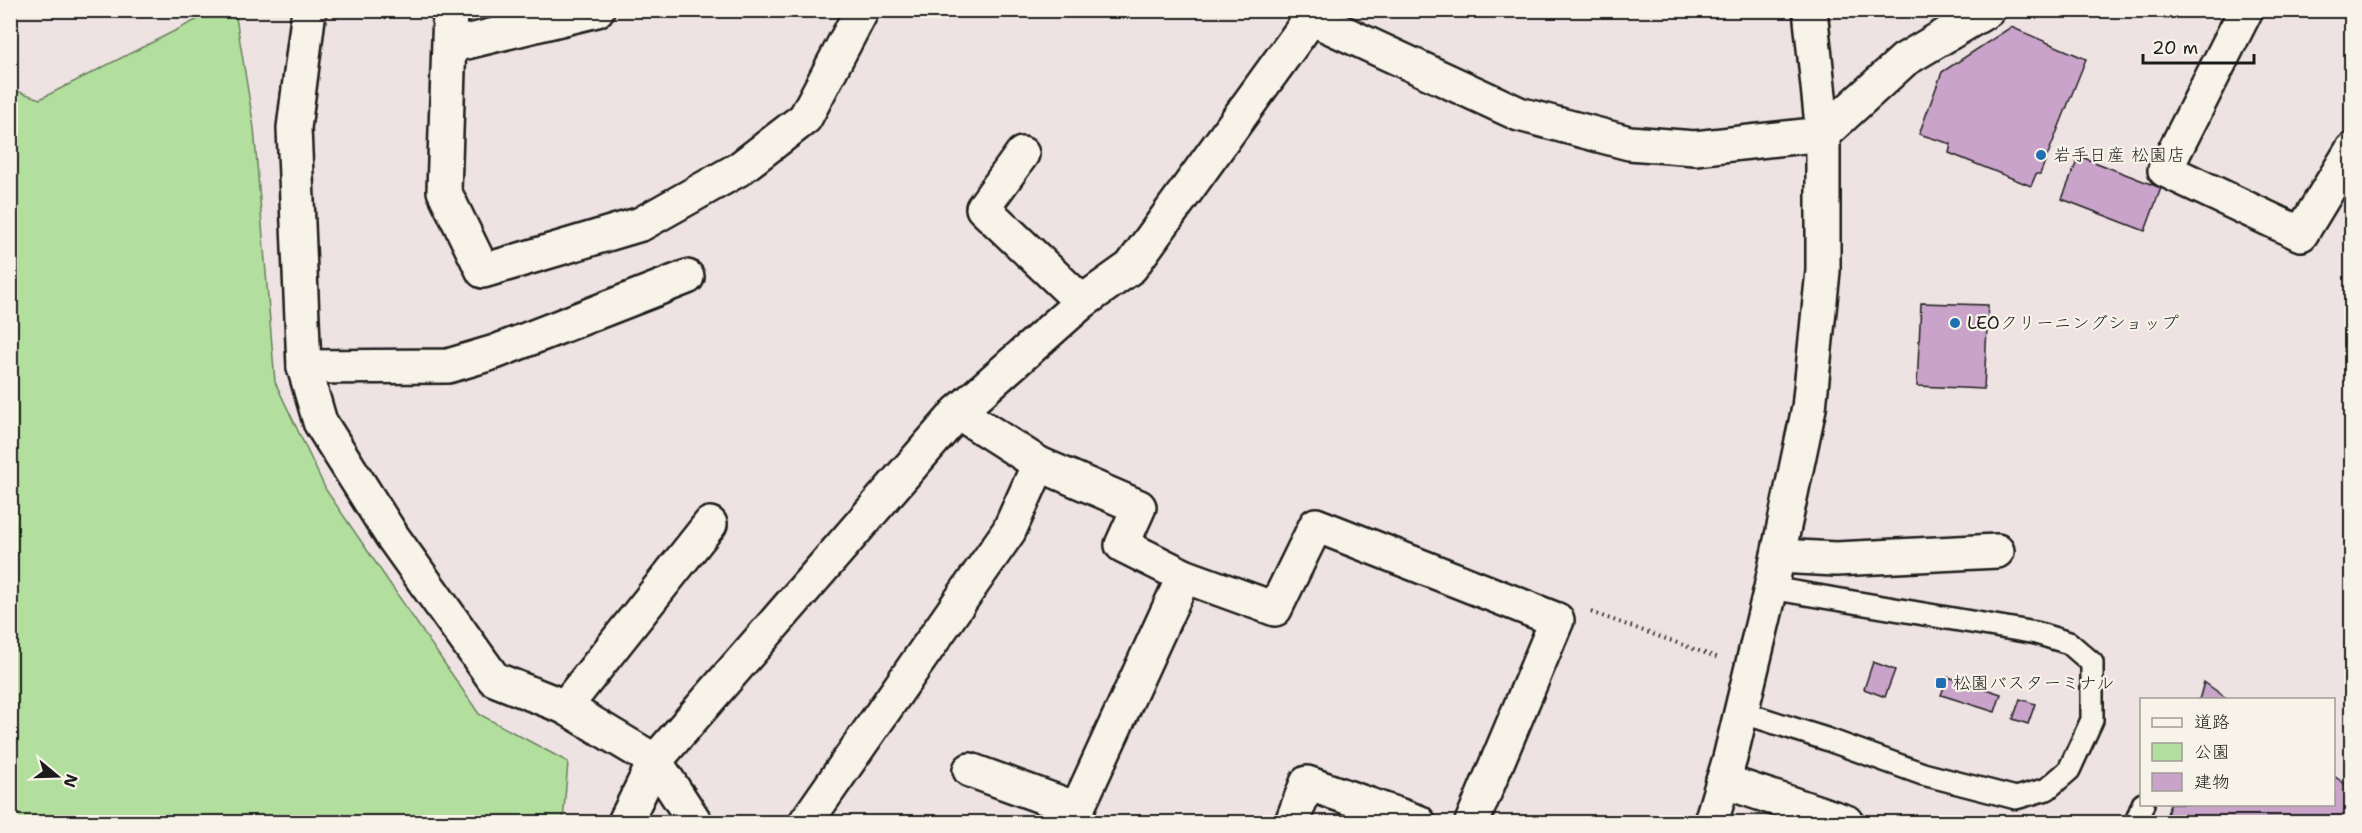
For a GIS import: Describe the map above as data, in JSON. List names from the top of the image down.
{
  "places": {
    "other": ["岩手日産 松園店", "LEOクリーニングショップ"],
    "transit": ["松園バスターミナル"]
  },
  "legend": ["道路", "公園", "建物"],
  "scale_bar": "20 m",
  "north": "right"
}
